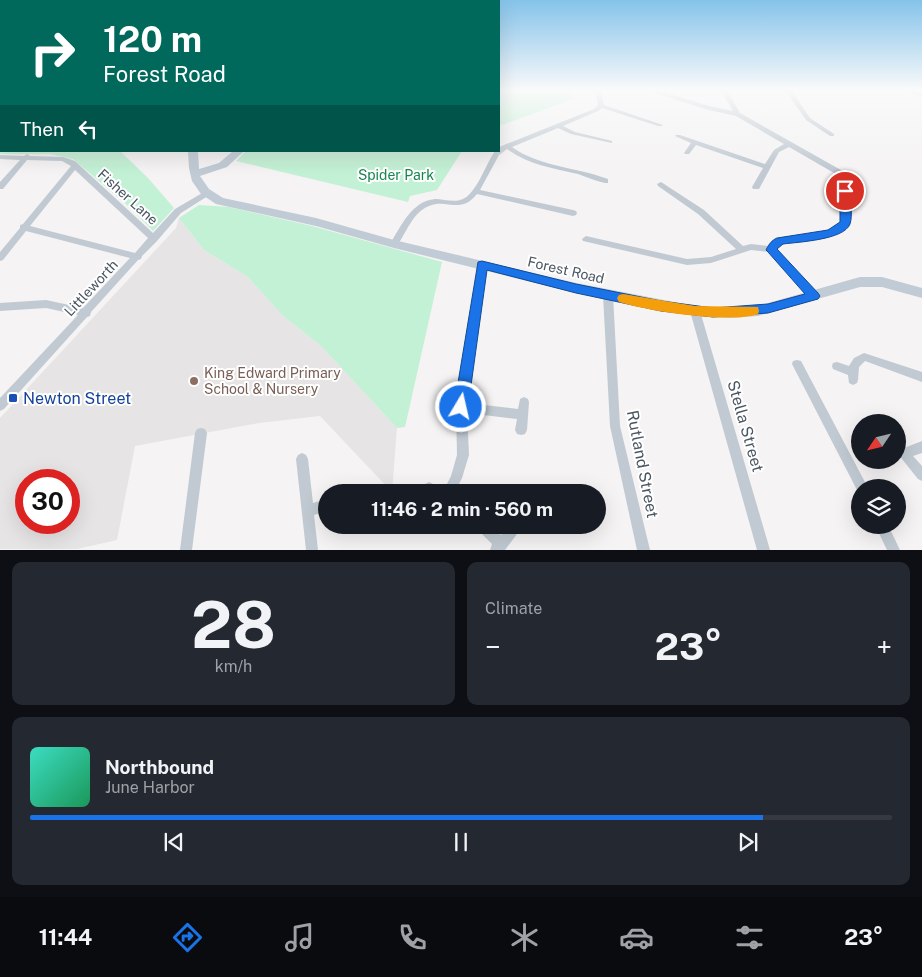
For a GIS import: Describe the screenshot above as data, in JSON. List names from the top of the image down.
{
  "streets": {
    "main road": ["Forest Road"],
    "street": [
      "Fisher Lane",
      "Littleworth",
      "Stella Street",
      "Rutland Street"
    ]
  },
  "crossings": [
    ["Fisher Lane", "Littleworth"],
    ["Forest Road", "Littleworth"],
    ["Forest Road", "Stella Street"],
    ["Forest Road", "Rutland Street"]
  ],
  "parks": ["Spider Park"],
  "places": {
    "other": ["King Edward Primary School & Nursery"],
    "transit": ["Newton Street"]
  },
  "north": "bottom left",
  "page": {
    "turn": ["120 m", "Forest Road"],
    "then": "Then",
    "limit": "30",
    "trip": "11:46 · 2 min · 560 m",
    "tile": [
      ["28", "km/h"],
      "Climate"
    ],
    "heat": ["−", "23°", "+"],
    "song": ["Northbound", "June Harbor"],
    "tabs": ["11:44", "23°"]
  }
}
